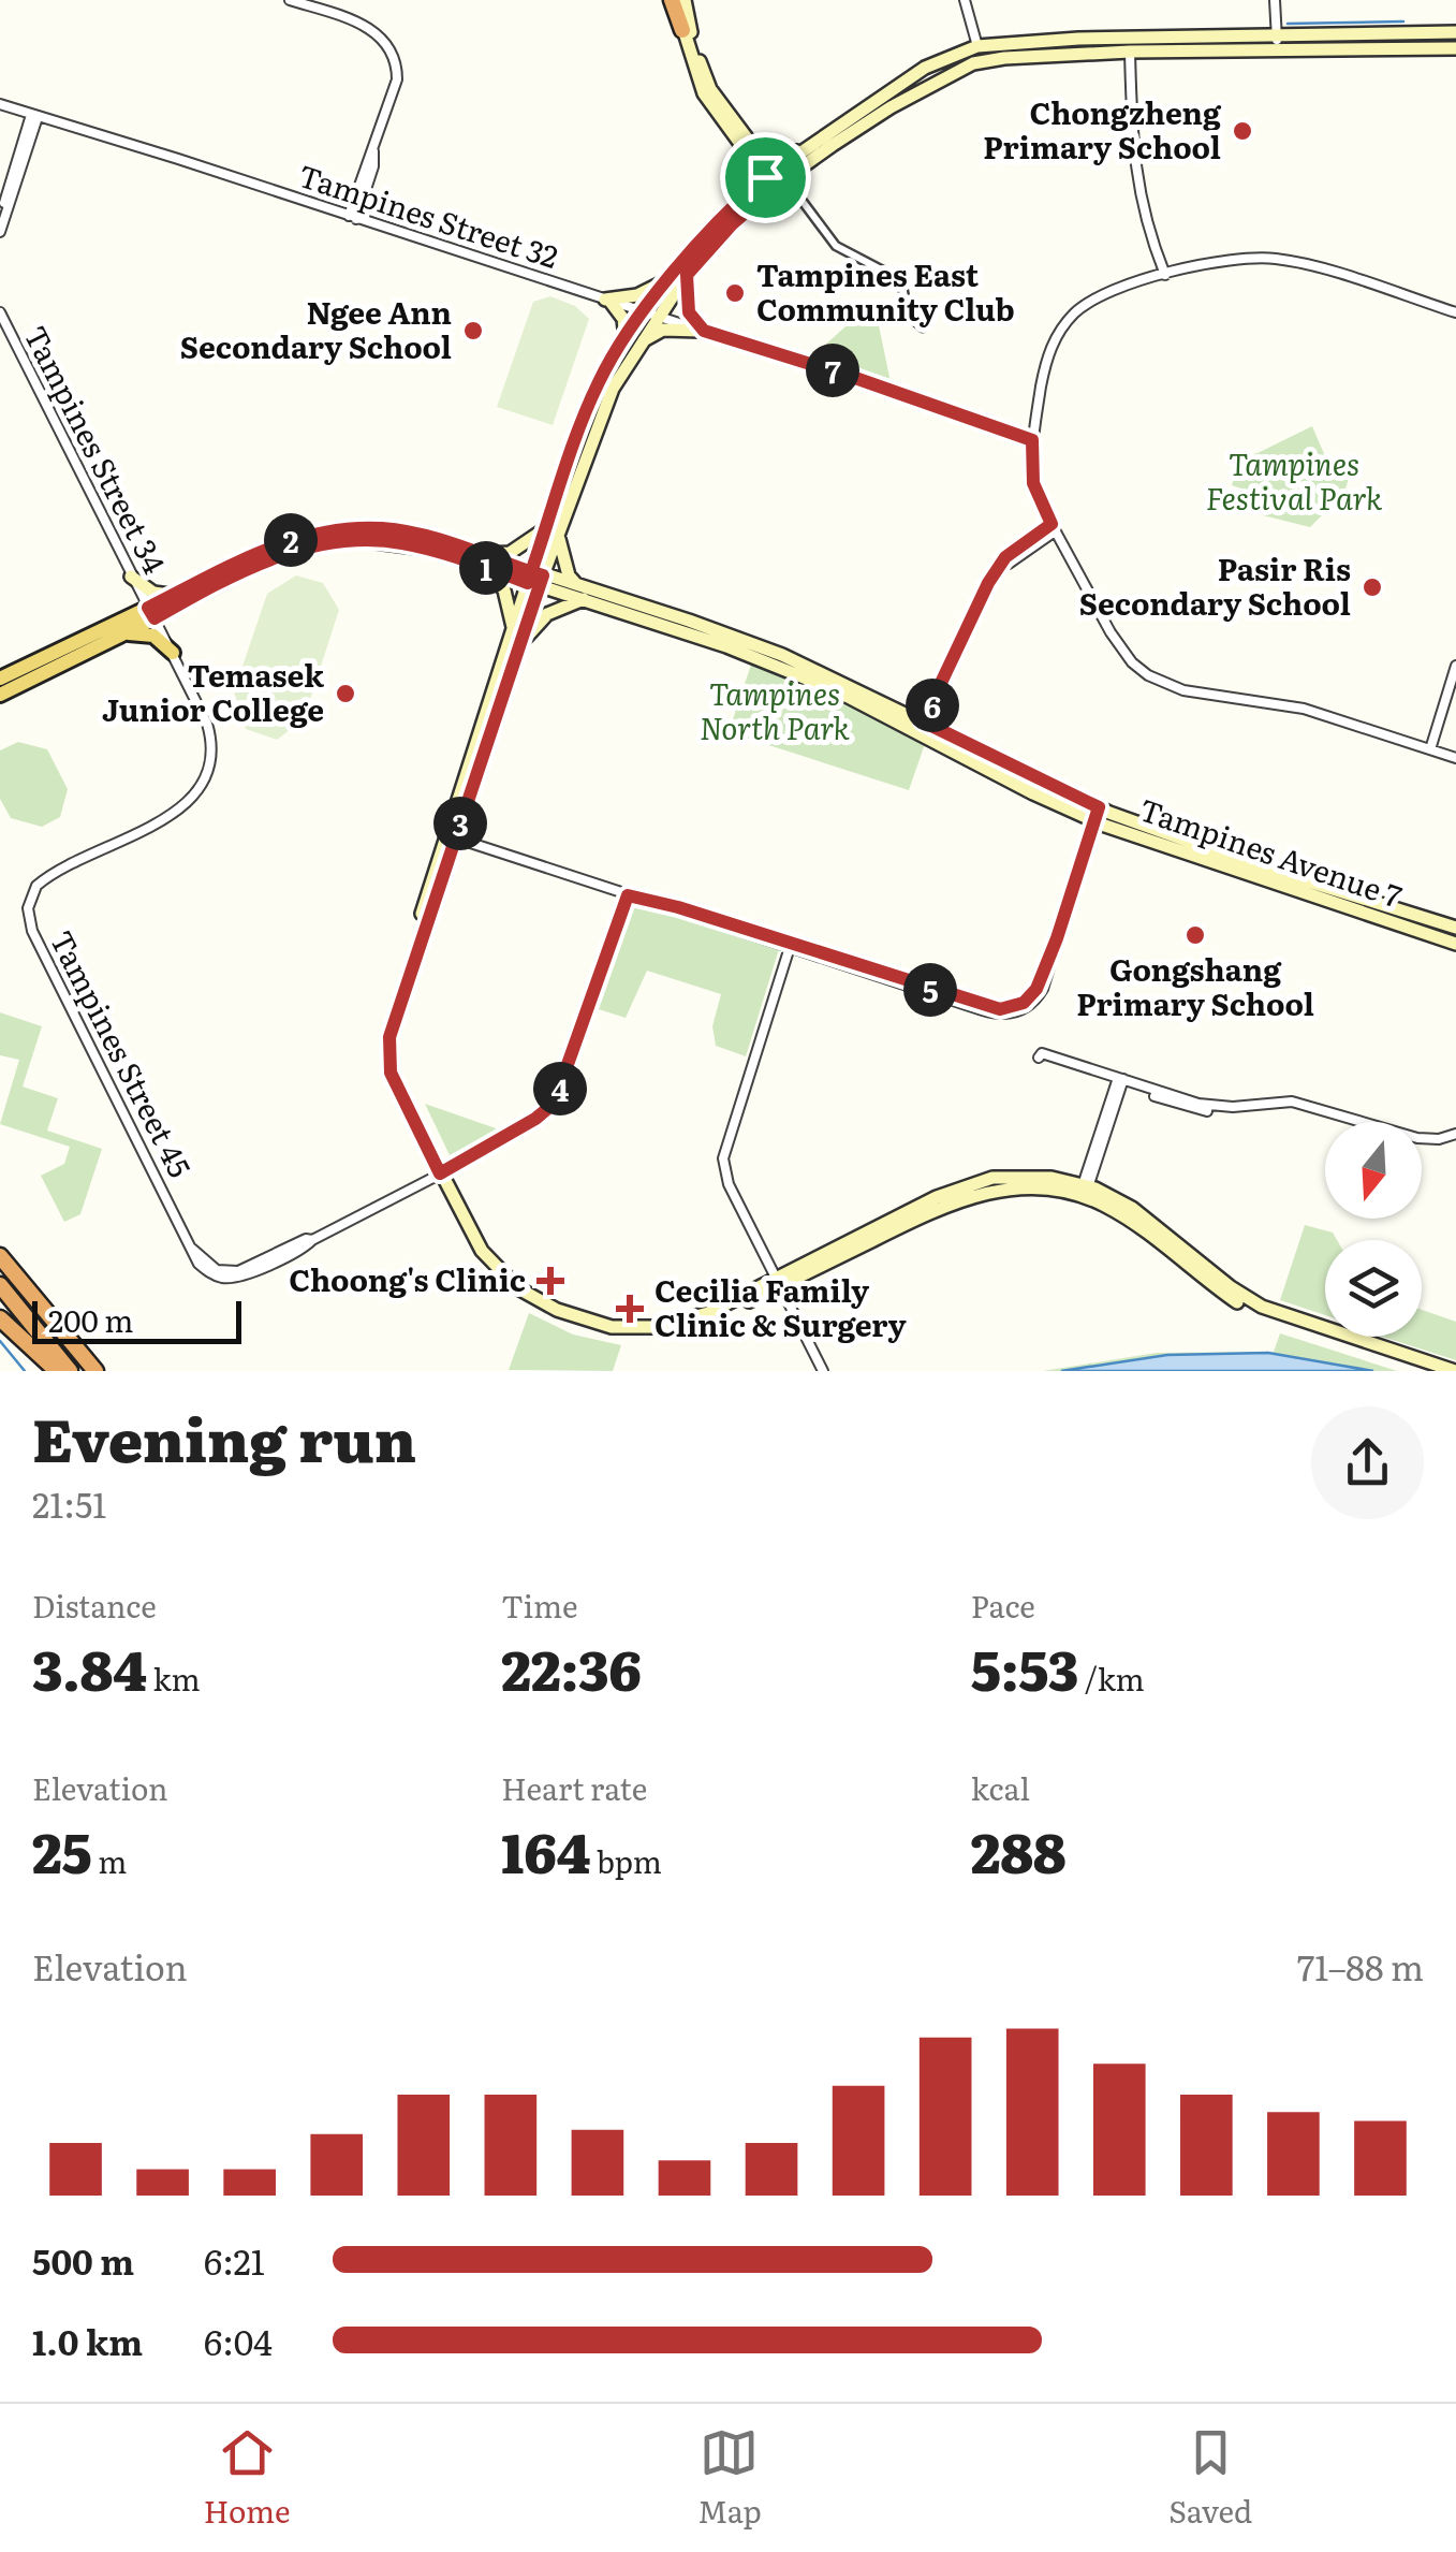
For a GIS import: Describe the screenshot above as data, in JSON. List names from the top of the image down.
{
  "streets": {
    "main road": ["Tampines Avenue 7"],
    "street": ["Tampines Street 32", "Tampines Street 34", "Tampines Street 45"]
  },
  "crossings": [
    ["Tampines Street 34", "Tampines Avenue 7"],
    ["Tampines Street 34", "Tampines Street 45"],
    ["Tampines Avenue 7", "Tampines Street 45"]
  ],
  "parks": ["Tampines Festival Park", "Tampines North Park"],
  "places": {
    "other": [
      "Chongzheng Primary School",
      "Tampines East Community Club",
      "Ngee Ann Secondary School",
      "Pasir Ris Secondary School",
      "Temasek Junior College",
      "Gongshang Primary School"
    ],
    "health": ["Choong's Clinic", "Cecilia Family Clinic & Surgery"]
  },
  "scale_bar": "200 m",
  "north": "bottom",
  "page": {
    "pins": [
      "7",
      "2",
      "1",
      "6",
      "3",
      "5",
      "4"
    ],
    "scale": "200 m",
    "heading": ["Evening run", "21:51"],
    "stats": [
      ["Distance", "3.84 km"],
      ["Time", "22:36"],
      ["Pace", "5:53 /km"],
      ["Elevation", "25 m"],
      ["Heart rate", "164 bpm"],
      ["kcal", "288"]
    ],
    "chart": ["Elevation", "71–88 m"],
    "list": [
      {
        "name": "500 m",
        "note": "6:21"
      },
      {
        "name": "1.0 km",
        "note": "6:04"
      }
    ],
    "tabs": ["Home", "Map", "Saved"]
  }
}
